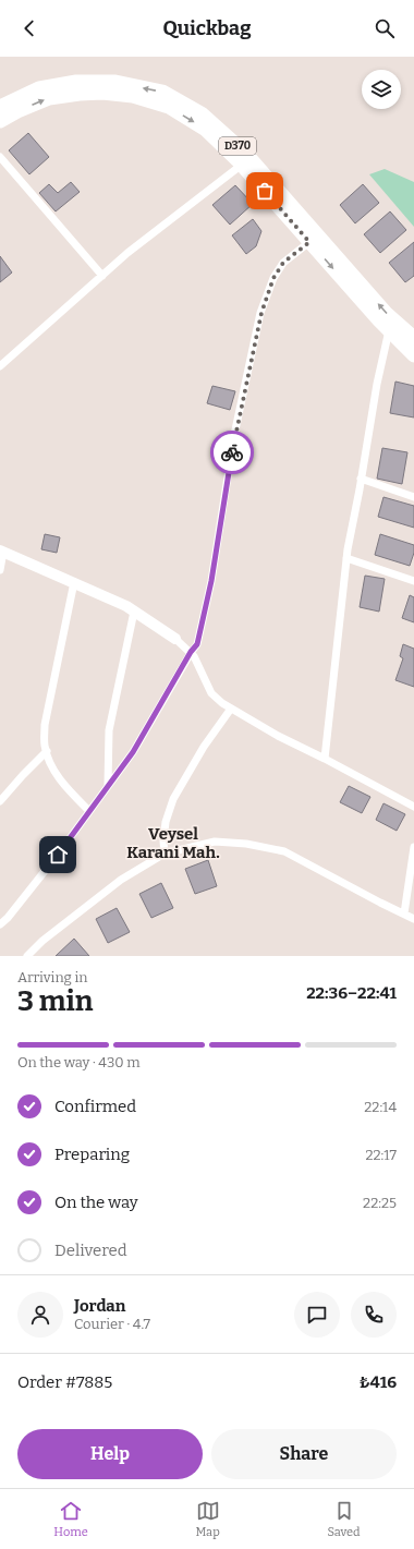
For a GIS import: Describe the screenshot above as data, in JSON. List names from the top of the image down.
{
  "streets": {
    "highway": ["D370"]
  },
  "districts": ["Veysel Karani Mah."],
  "page": {
    "header": "Quickbag",
    "heading": ["3 min", "Arriving in", "22:36–22:41"],
    "panel": [
      "Jordan",
      "Courier · 4.7",
      "Order #7885",
      "₺416"
    ],
    "bar": "On the way · 430 m",
    "list": [
      ["Confirmed", "22:14"],
      ["Preparing", "22:17"],
      ["On the way", "22:25"],
      "Delivered"
    ],
    "buttons": ["Help", "Share"],
    "tabs": ["Home", "Map", "Saved"]
  }
}
